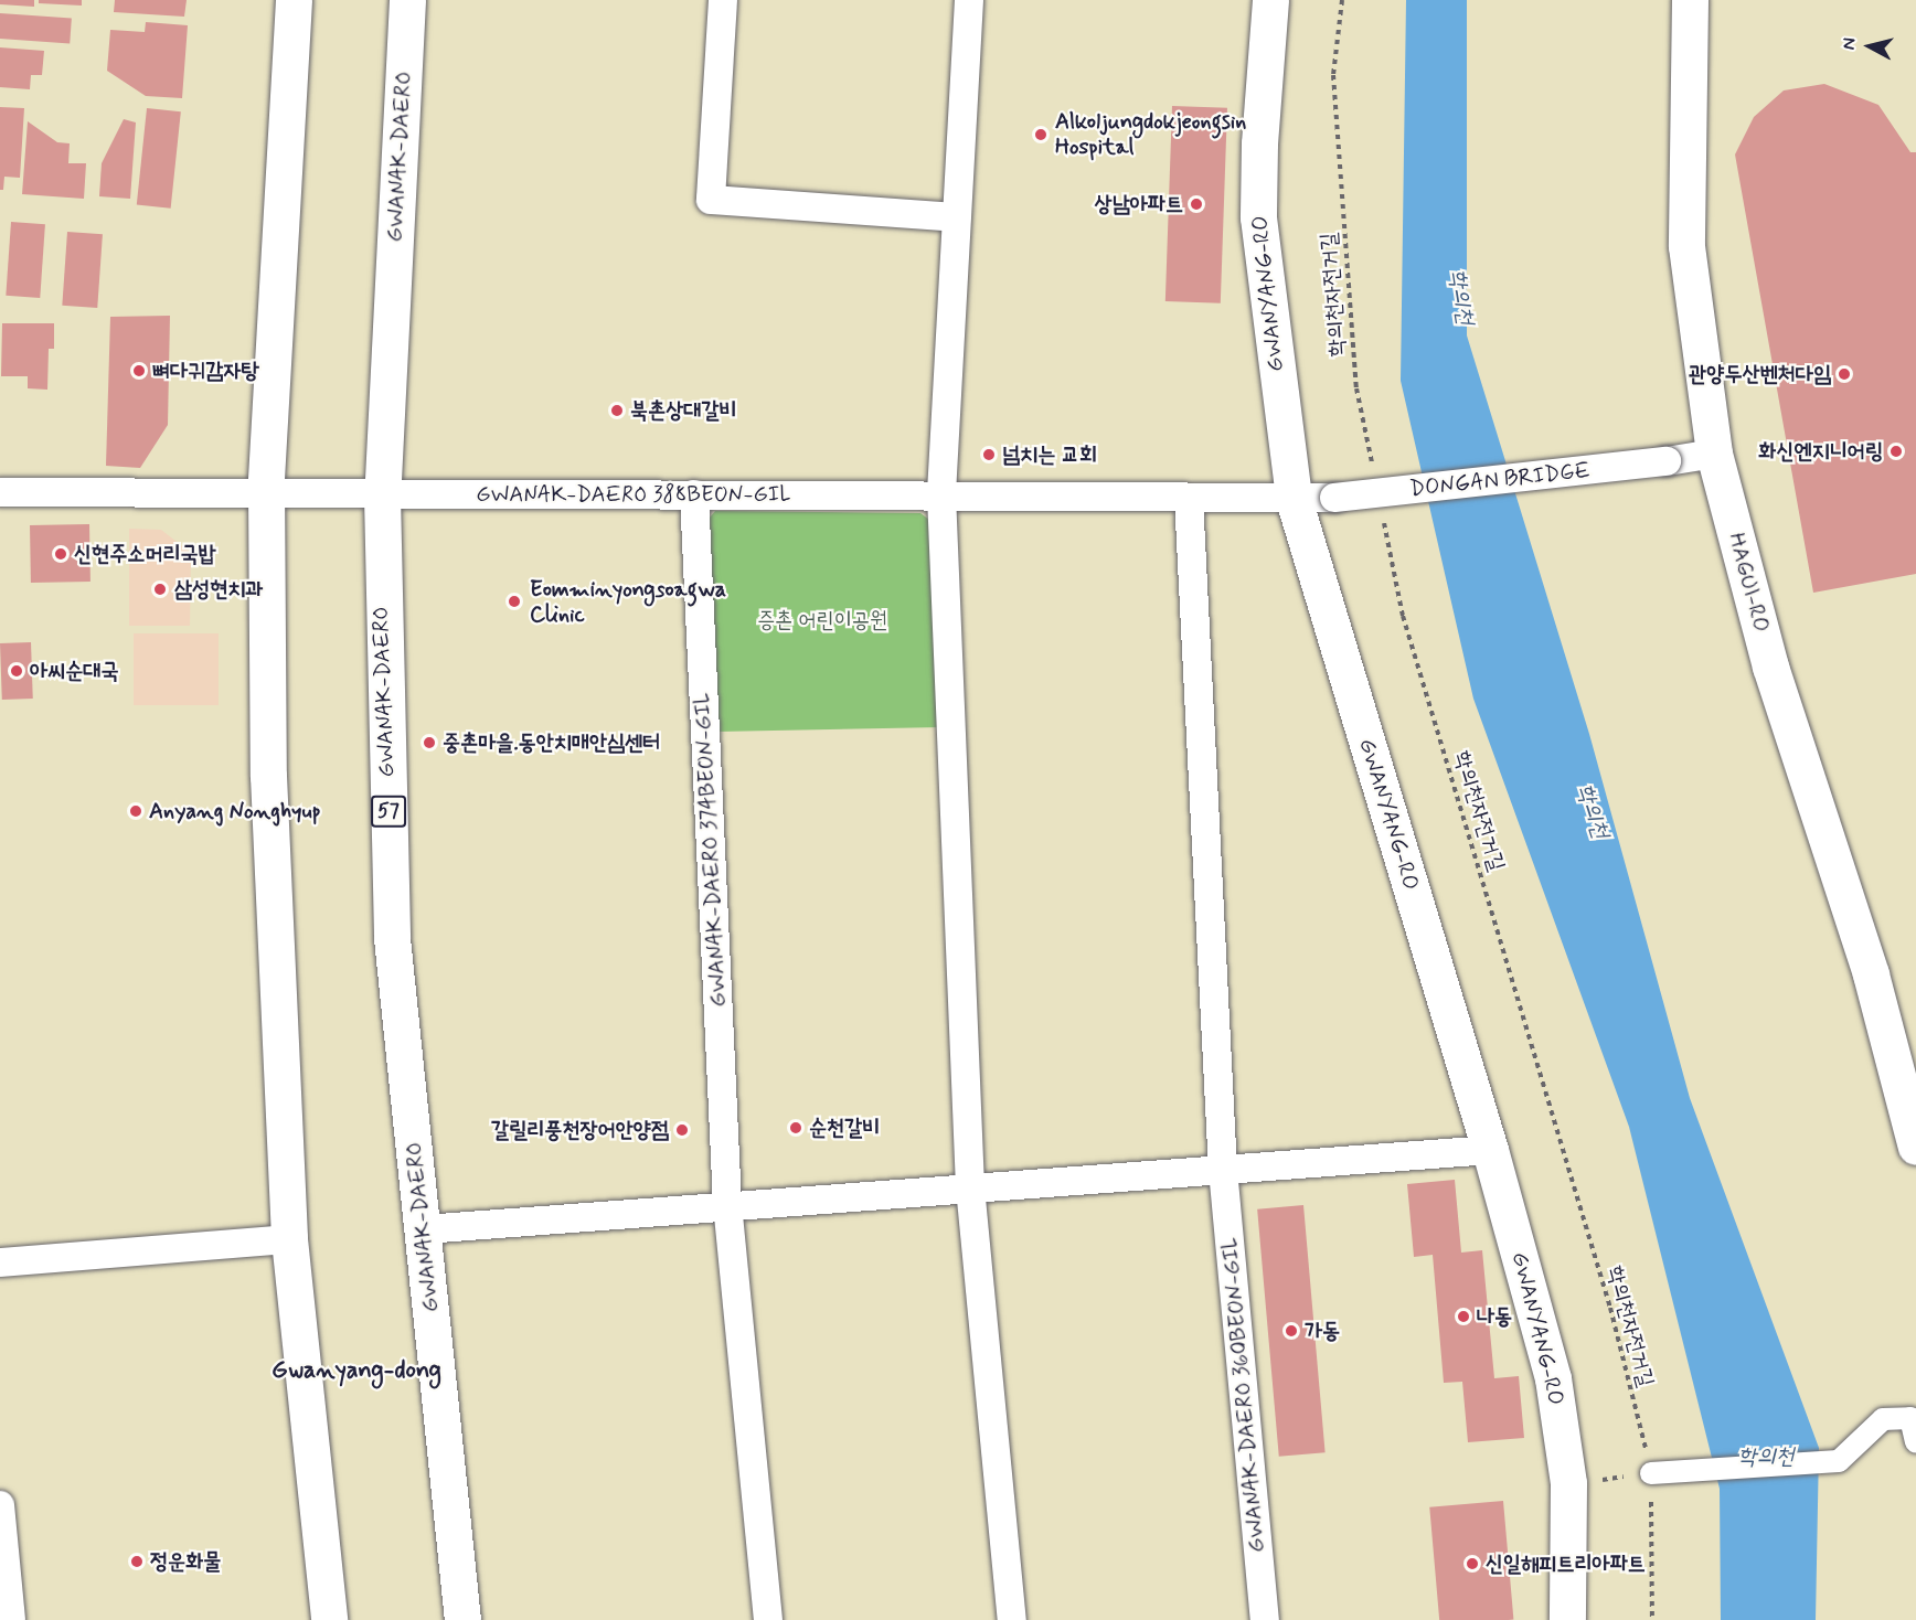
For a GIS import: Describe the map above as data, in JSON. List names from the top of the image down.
{
  "streets": {
    "main road": [
      "GWANAK-DAERO",
      "GWANYANG-RO",
      "HAGUI-RO",
      "57"
    ],
    "street": [
      "DONGAN BRIDGE",
      "GWANAK-DAERO 388BEON-GIL",
      "GWANAK-DAERO 374BEON-GIL",
      "GWANAK-DAERO 360BEON-GIL"
    ],
    "path": ["학의천자전거길"]
  },
  "crossings": [
    ["GWANAK-DAERO", "GWANAK-DAERO 388BEON-GIL"],
    ["GWANYANG-RO", "DONGAN BRIDGE"],
    ["GWANYANG-RO", "GWANAK-DAERO 388BEON-GIL"],
    ["DONGAN BRIDGE", "GWANAK-DAERO 388BEON-GIL"],
    ["DONGAN BRIDGE", "HAGUI-RO"],
    ["GWANAK-DAERO 388BEON-GIL", "GWANAK-DAERO 374BEON-GIL"]
  ],
  "districts": ["Gwanyang-dong"],
  "water": ["학의천"],
  "parks": ["증촌 어린이공원"],
  "places": [
    "Alkoljungdokjeongsin Hospital",
    "상남아파트",
    "뼈다귀감자탕",
    "관양두산벤처다임",
    "북촌상대갈비",
    "화신엔지니어링",
    "넘치는 교회",
    "신현주소머리국밥",
    "삼성현치과",
    "Eomminyongsoagwa Clinic",
    "아씨순대국",
    "중촌마을.동안치매안심센터",
    "Anyang Nonghyup",
    "순천갈비",
    "갈릴리풍천장어안양점",
    "나동",
    "가동",
    "정운화물",
    "신일해피트리아파트"
  ],
  "north": "left"
}
